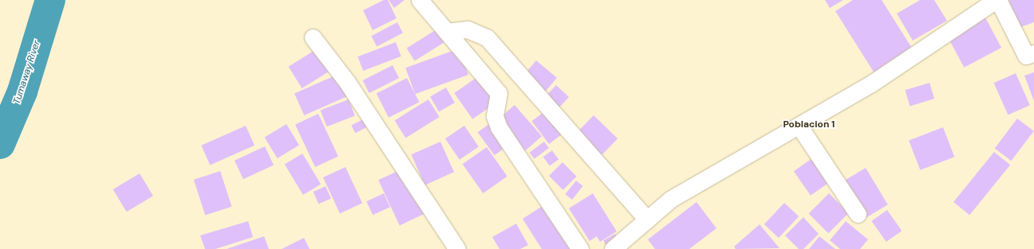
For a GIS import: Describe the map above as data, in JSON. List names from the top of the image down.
{
  "districts": ["Poblacion 1"],
  "water": ["Tumaway River"]
}
